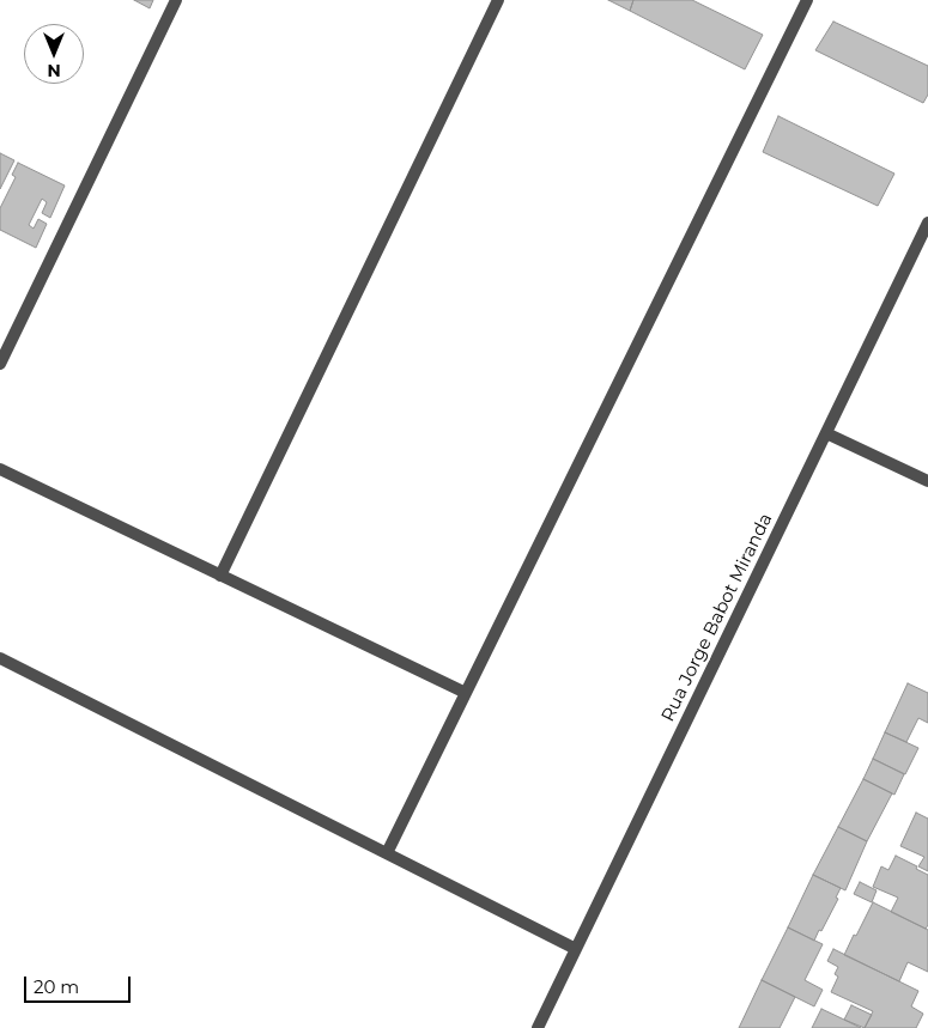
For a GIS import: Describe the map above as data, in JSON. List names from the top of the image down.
{
  "streets": {
    "street": ["Rua Jorge Babot Miranda"]
  },
  "scale_bar": "20 m",
  "north": "bottom"
}
